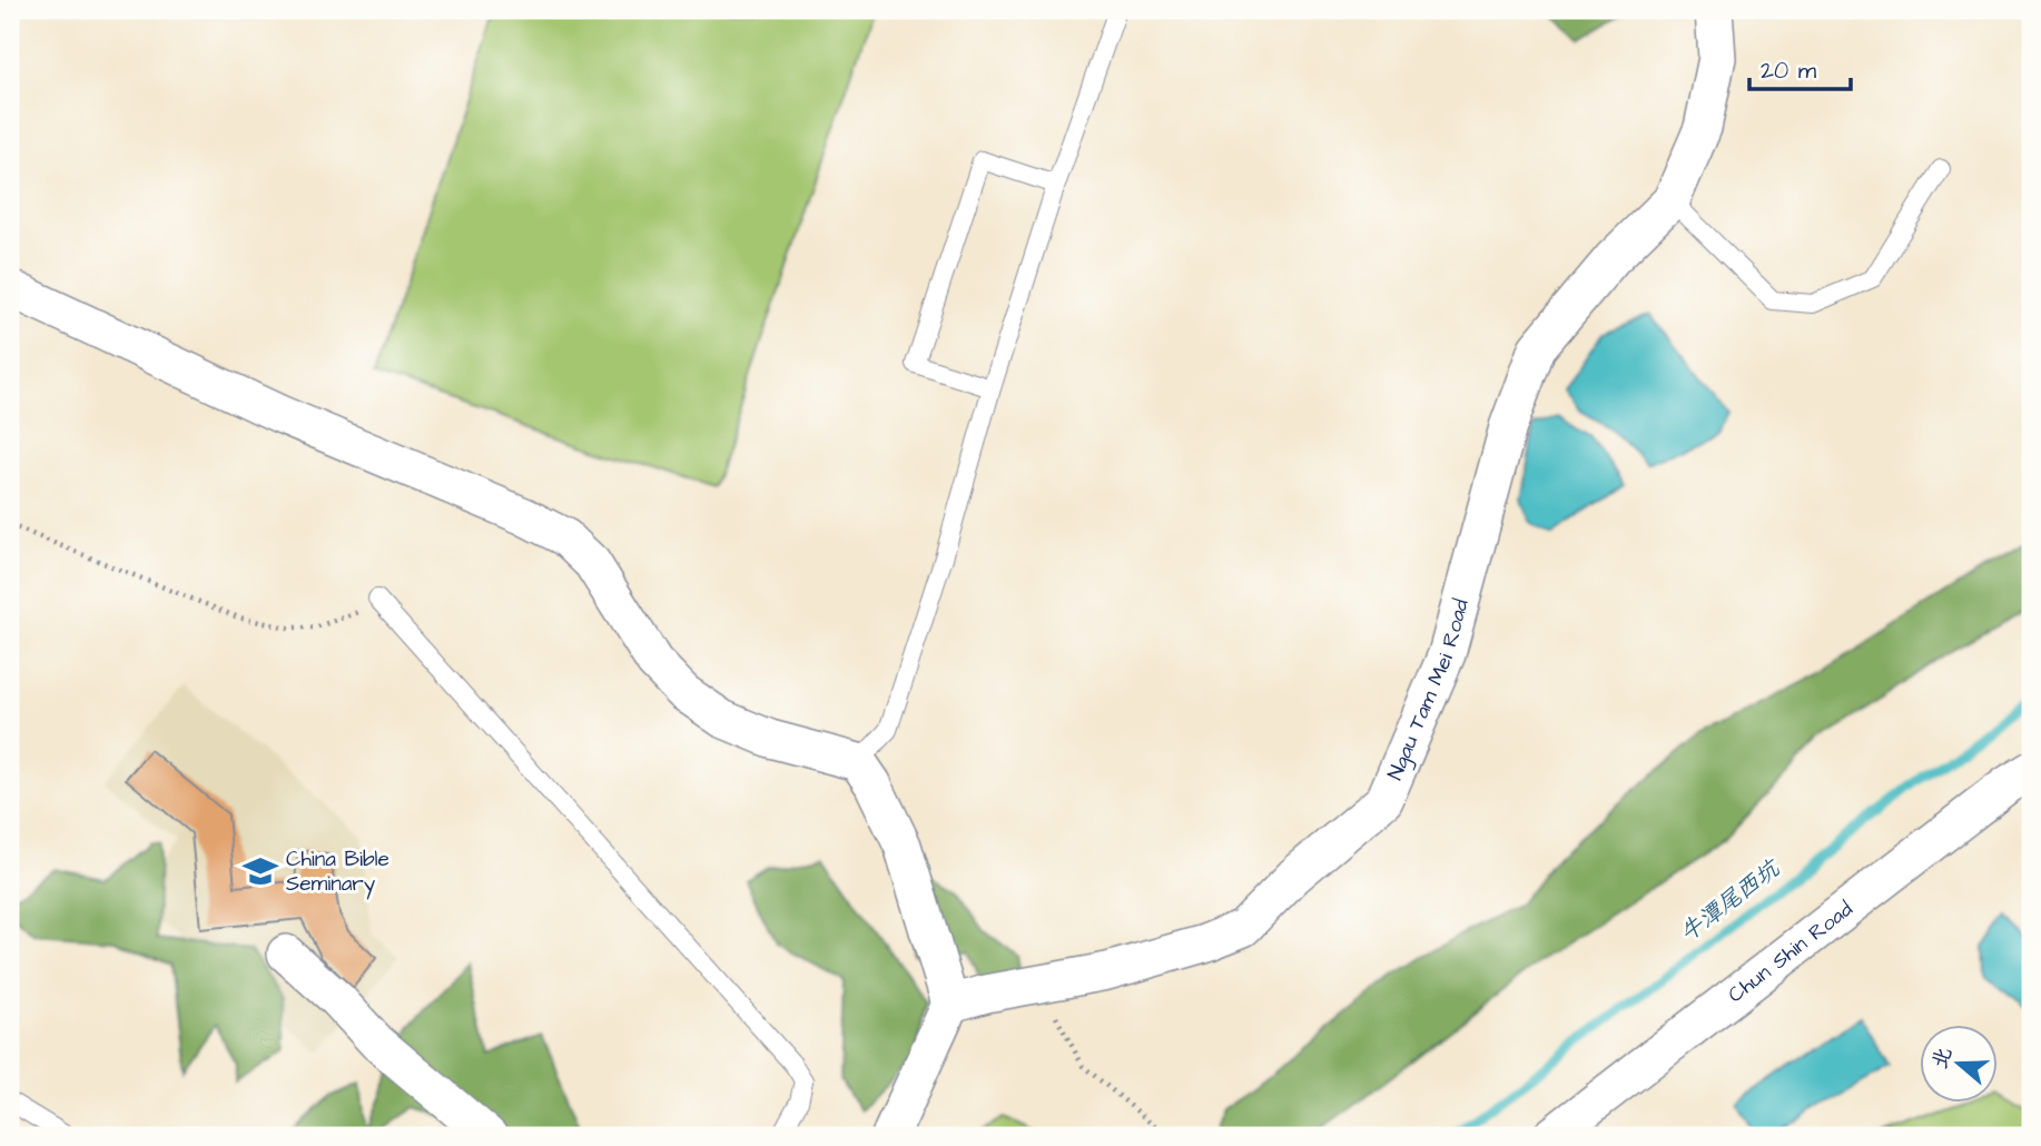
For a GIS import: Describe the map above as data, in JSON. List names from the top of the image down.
{
  "streets": {
    "street": ["Ngau Tam Mei Road", "Chun Shin Road"]
  },
  "water": ["牛潭尾西坑"],
  "places": {
    "school or university": ["China Bible Seminary"]
  },
  "scale_bar": "20 m",
  "north": "left"
}
